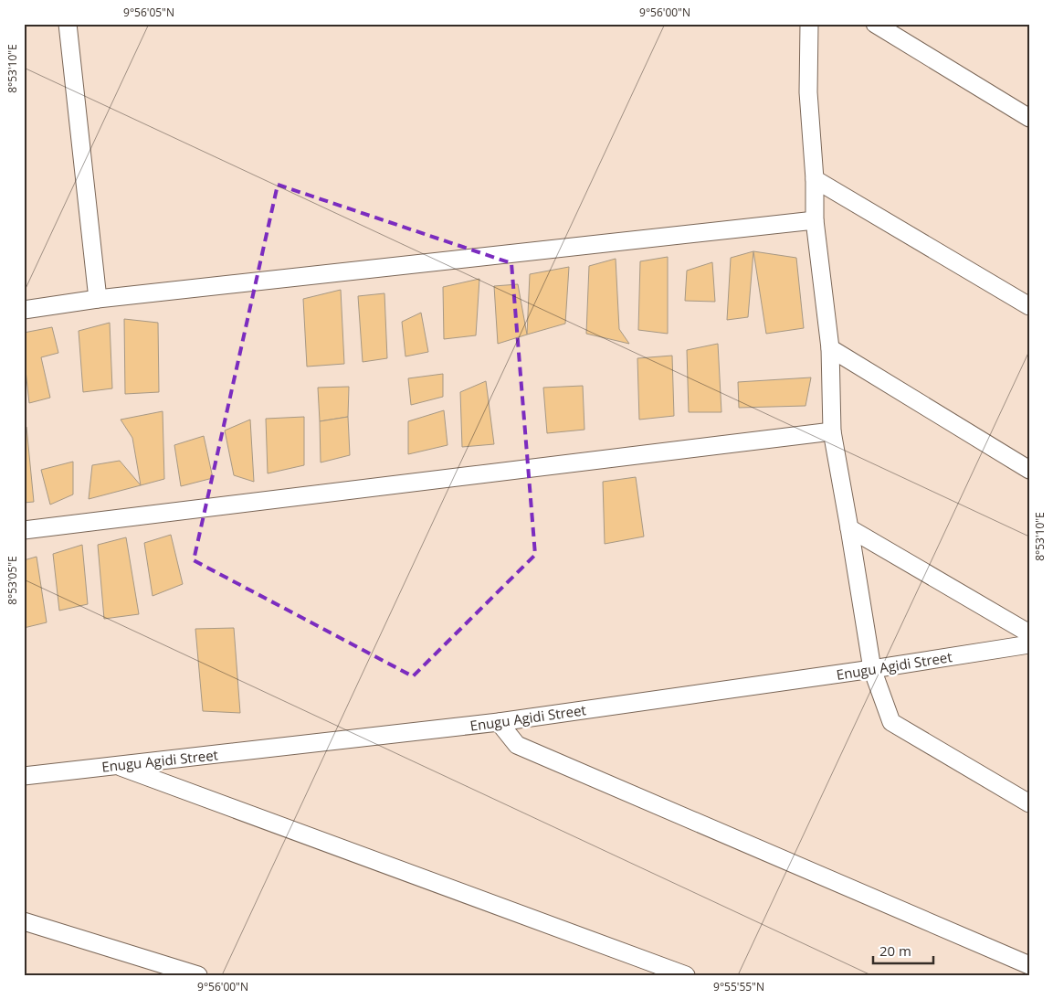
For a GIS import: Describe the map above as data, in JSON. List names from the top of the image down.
{
  "streets": {
    "street": ["Enugu Agidi Street"]
  },
  "scale_bar": "20 m",
  "coordinates": [
    "9°56'05\"N",
    "9°56'00\"N",
    "8°53'10\"E",
    "8°53'05\"E",
    "9°55'55\"N"
  ]
}
